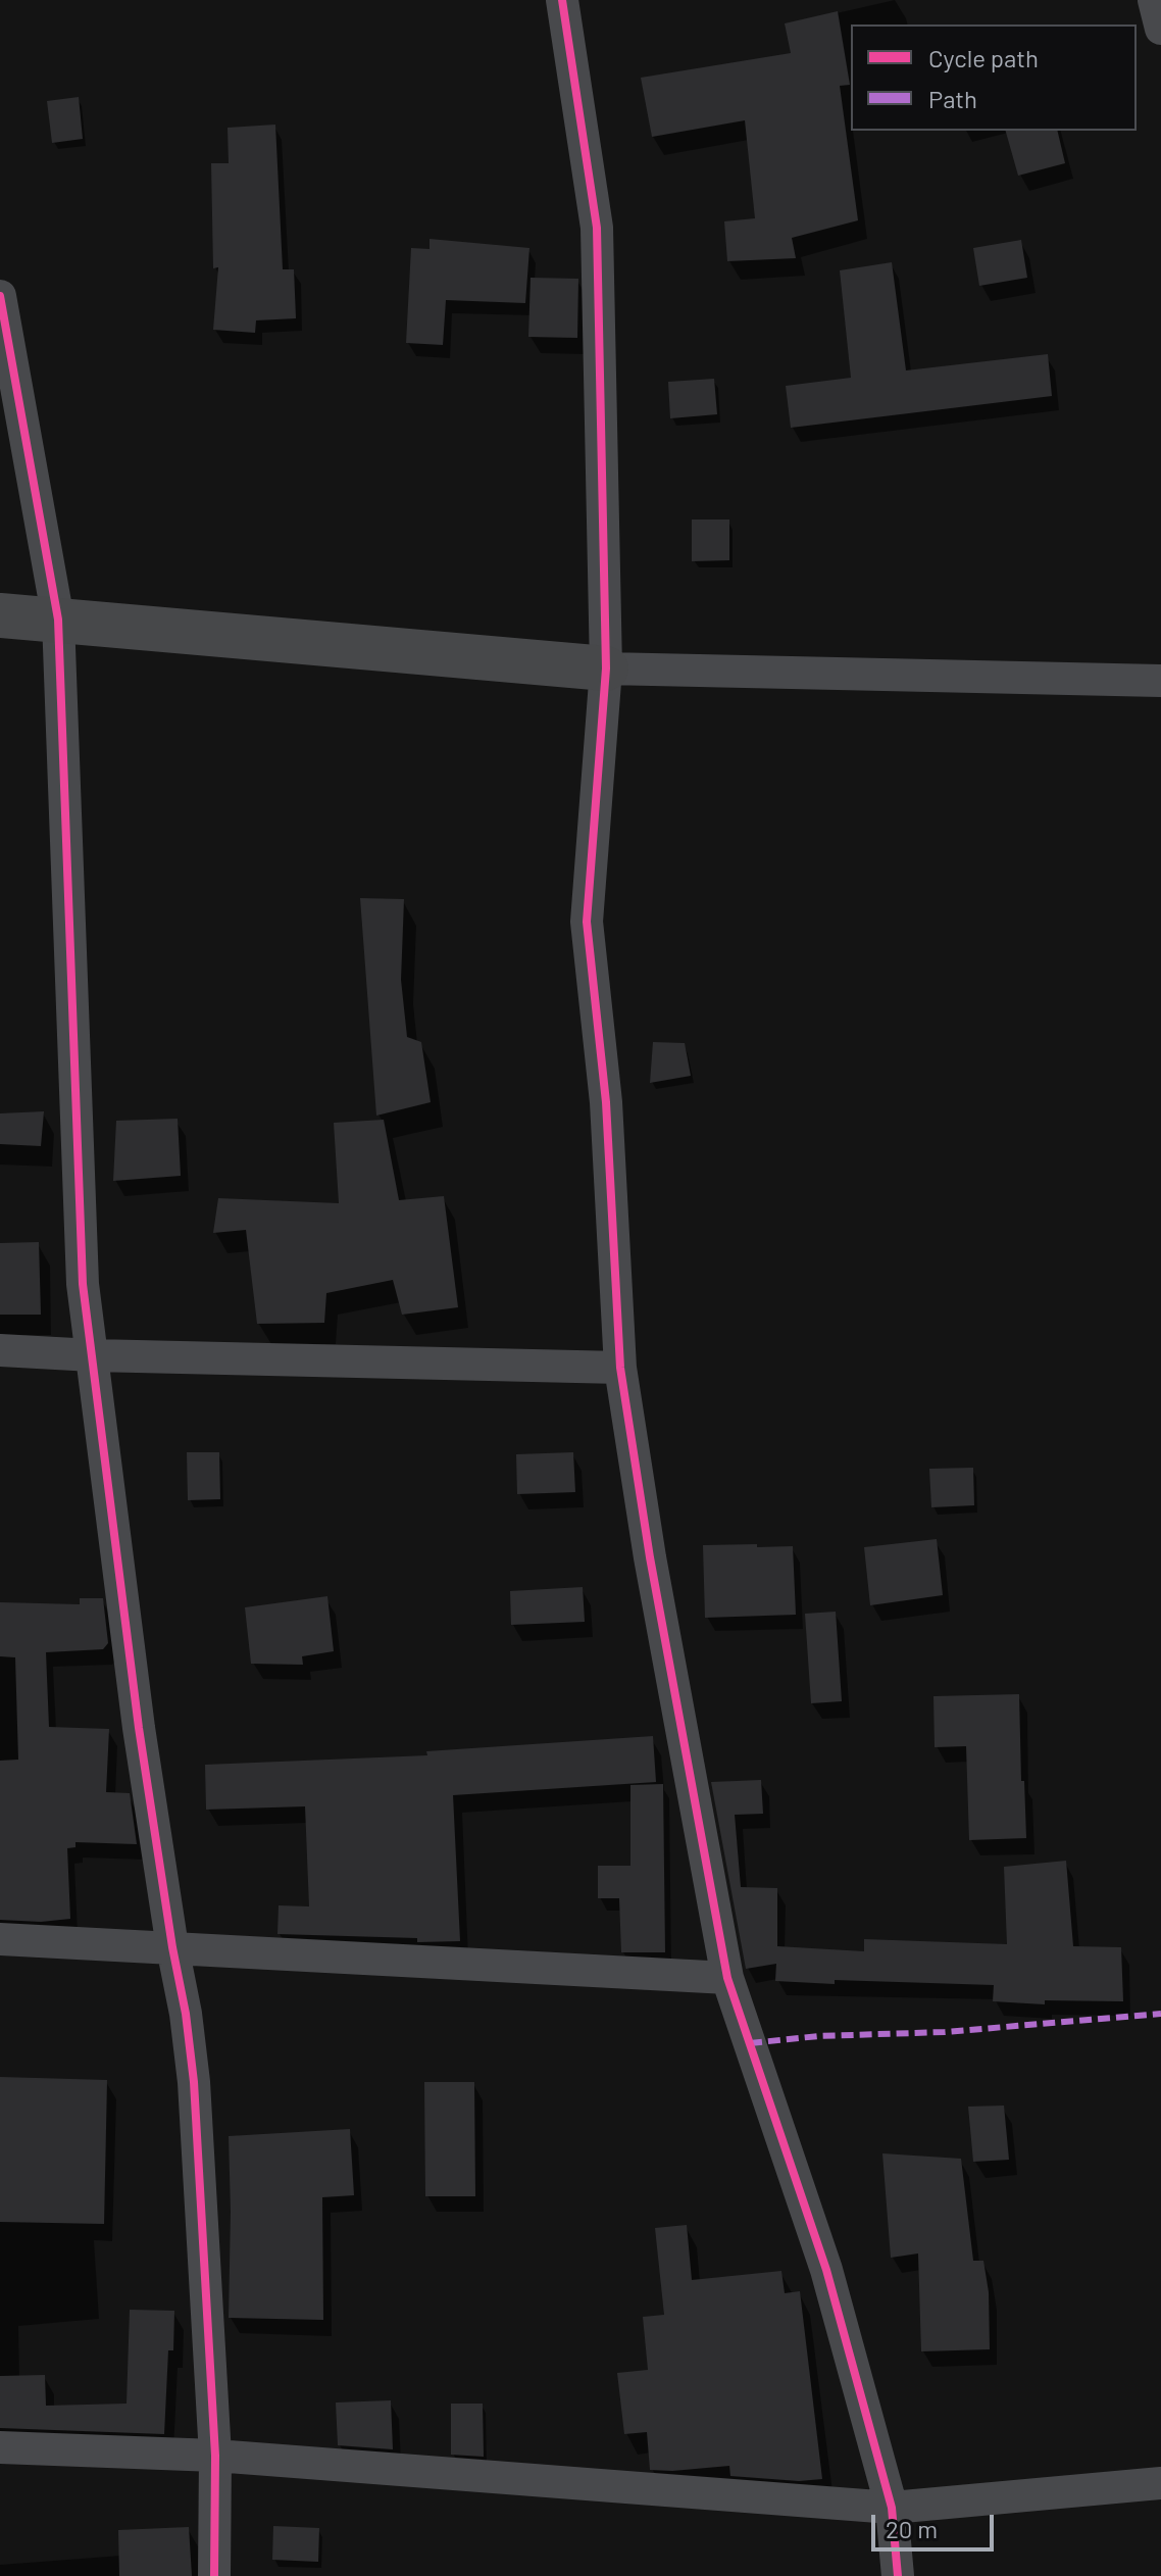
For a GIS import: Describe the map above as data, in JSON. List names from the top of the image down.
{
  "legend": ["Cycle path", "Path"],
  "scale_bar": "20 m"
}
